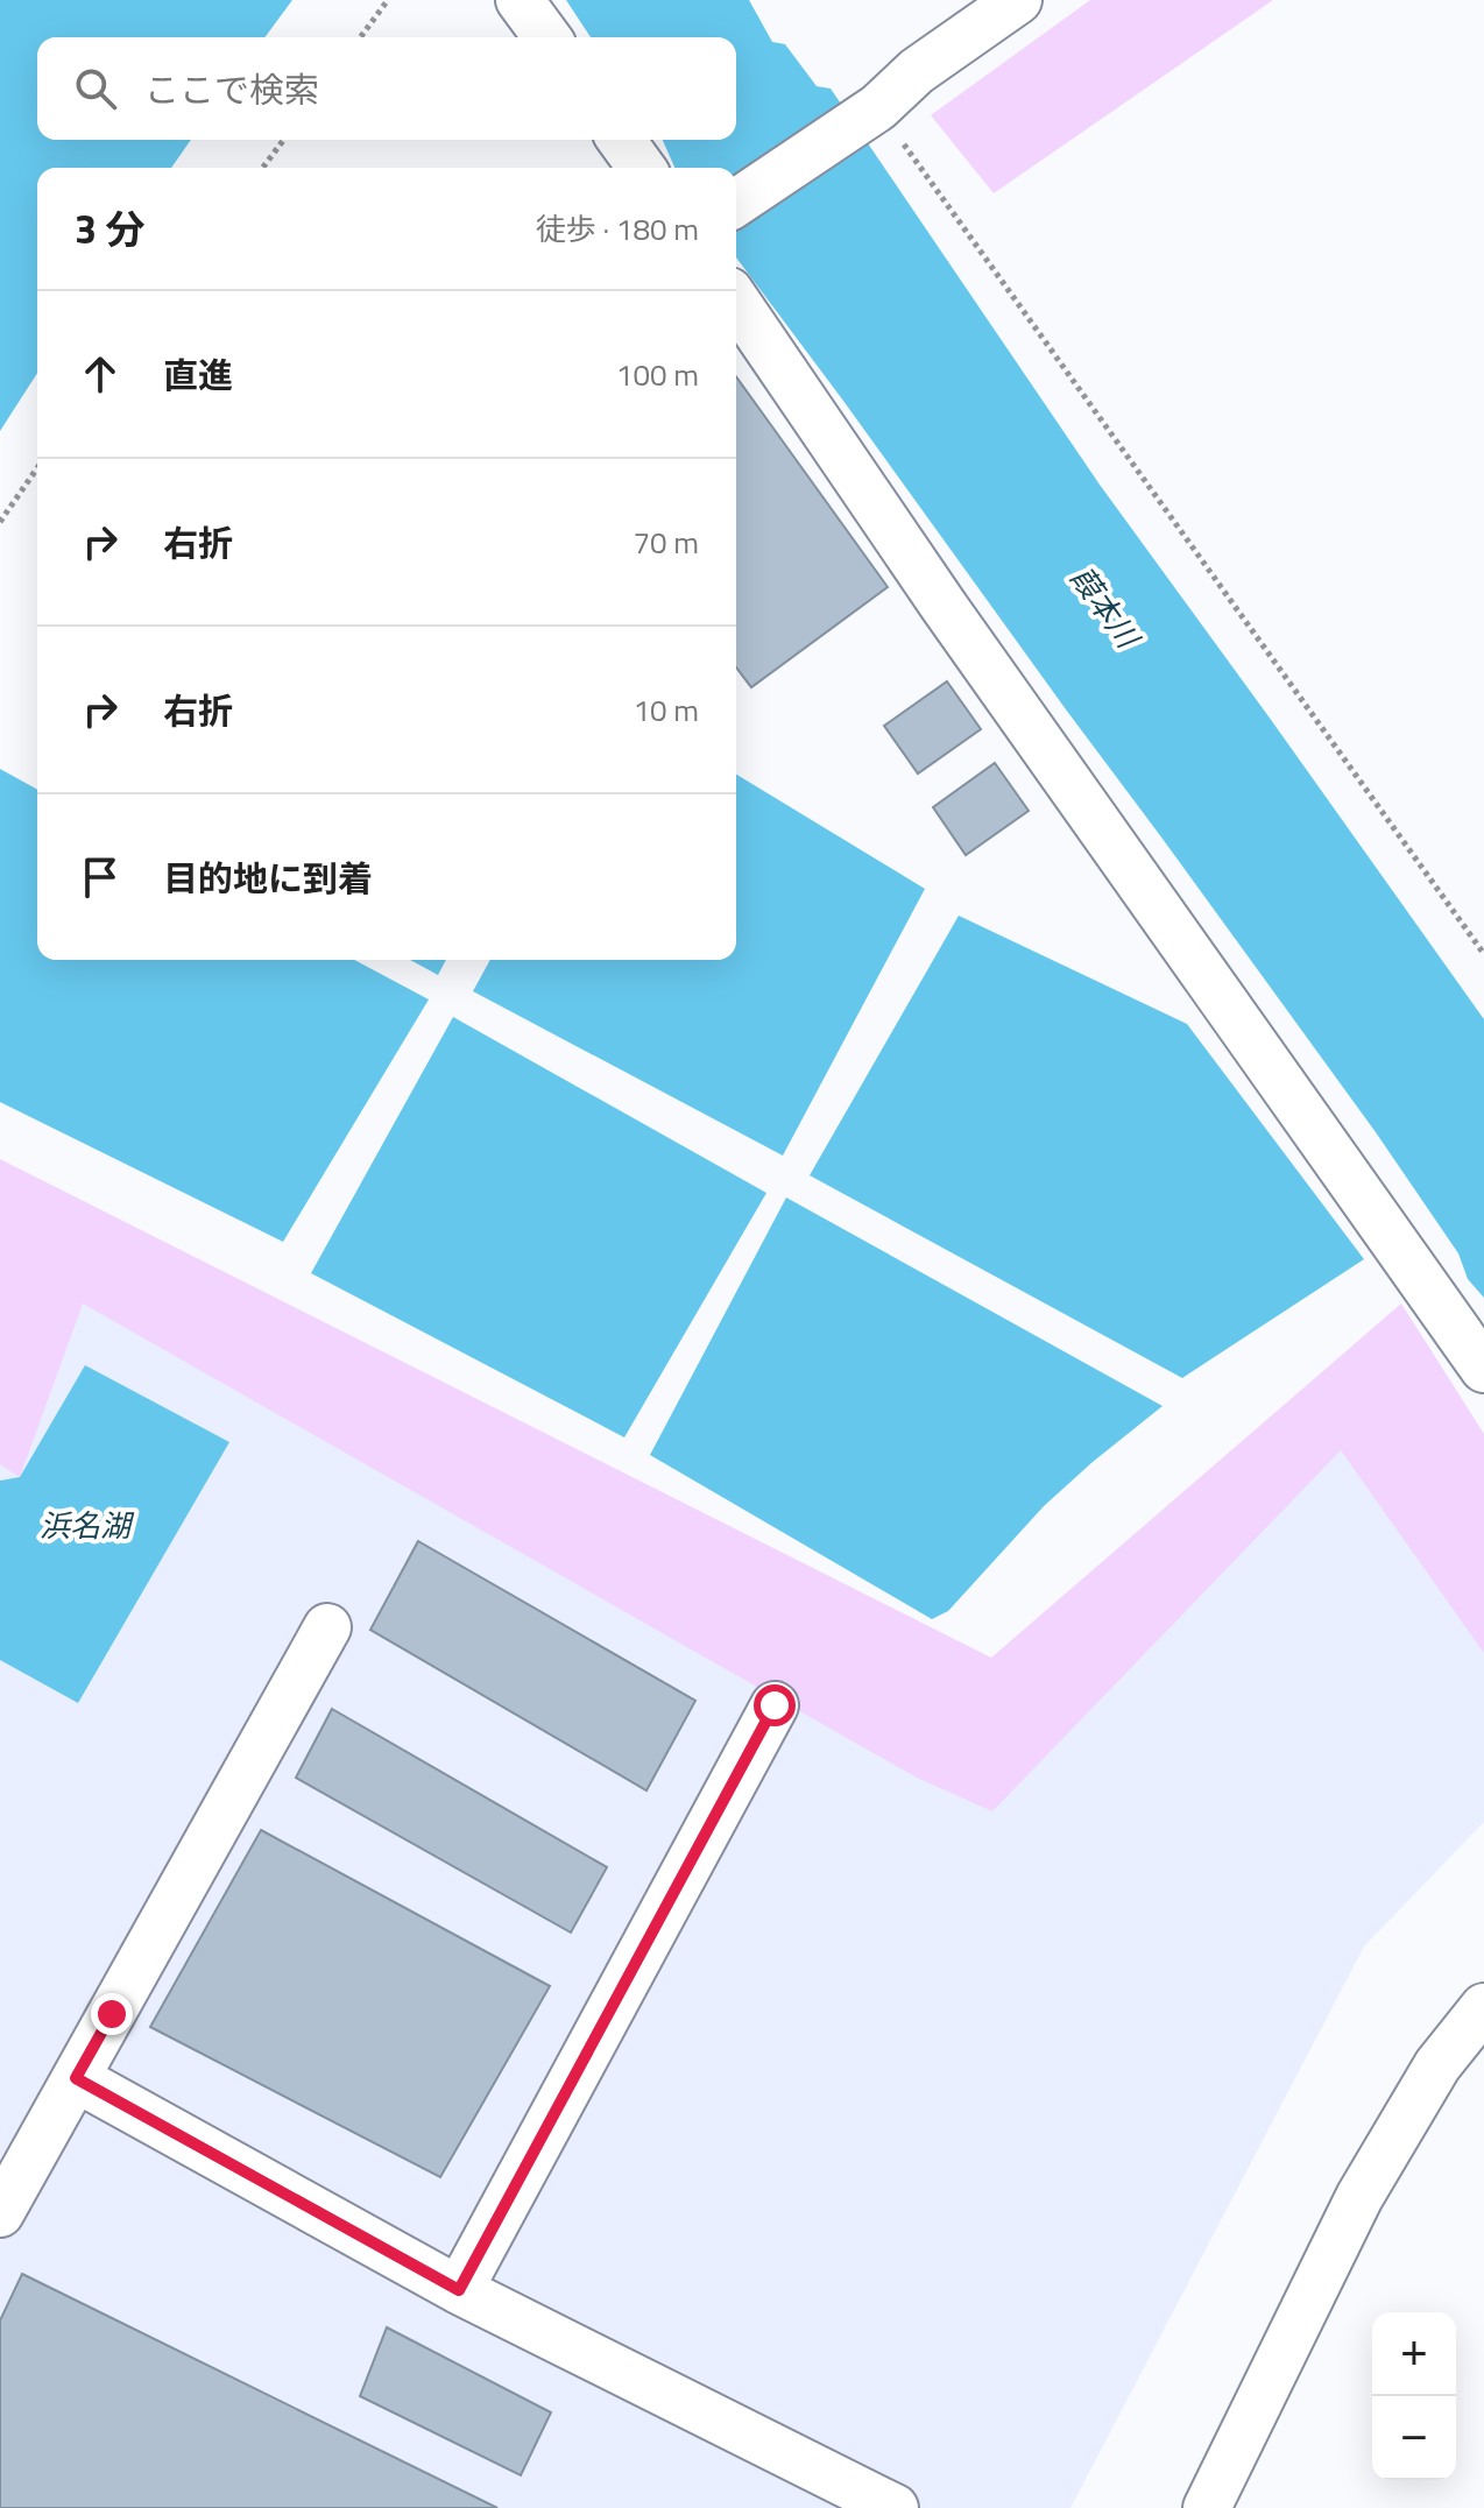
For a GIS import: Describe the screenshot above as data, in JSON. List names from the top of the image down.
{
  "water": ["葭本川", "浜名湖"],
  "page": {
    "search": "ここで検索",
    "heading": ["3 分", "徒歩 · 180 m"],
    "list": [
      ["直進", "100 m"],
      ["右折", "70 m"],
      ["右折", "10 m"],
      "目的地に到着"
    ],
    "map_buttons": ["+", "−"]
  }
}
